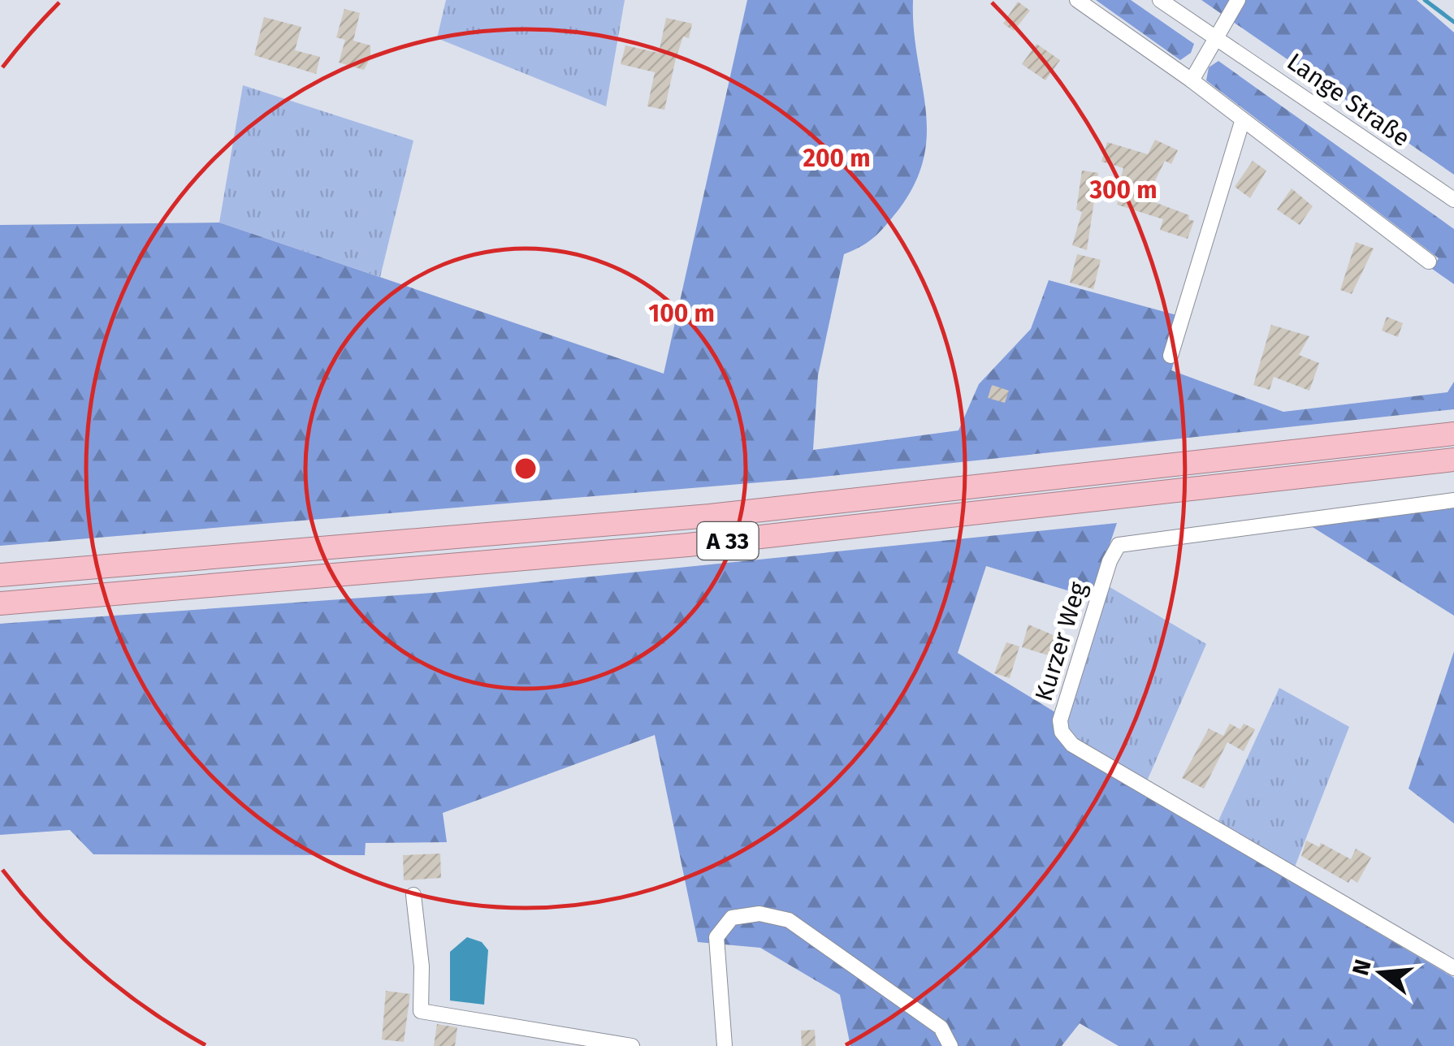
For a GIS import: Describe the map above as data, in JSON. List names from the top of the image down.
{
  "streets": {
    "highway": ["A 33"],
    "street": ["Lange Straße", "Kurzer Weg"]
  },
  "north": "left",
  "rings": ["200 m", "300 m", "100 m"]
}
